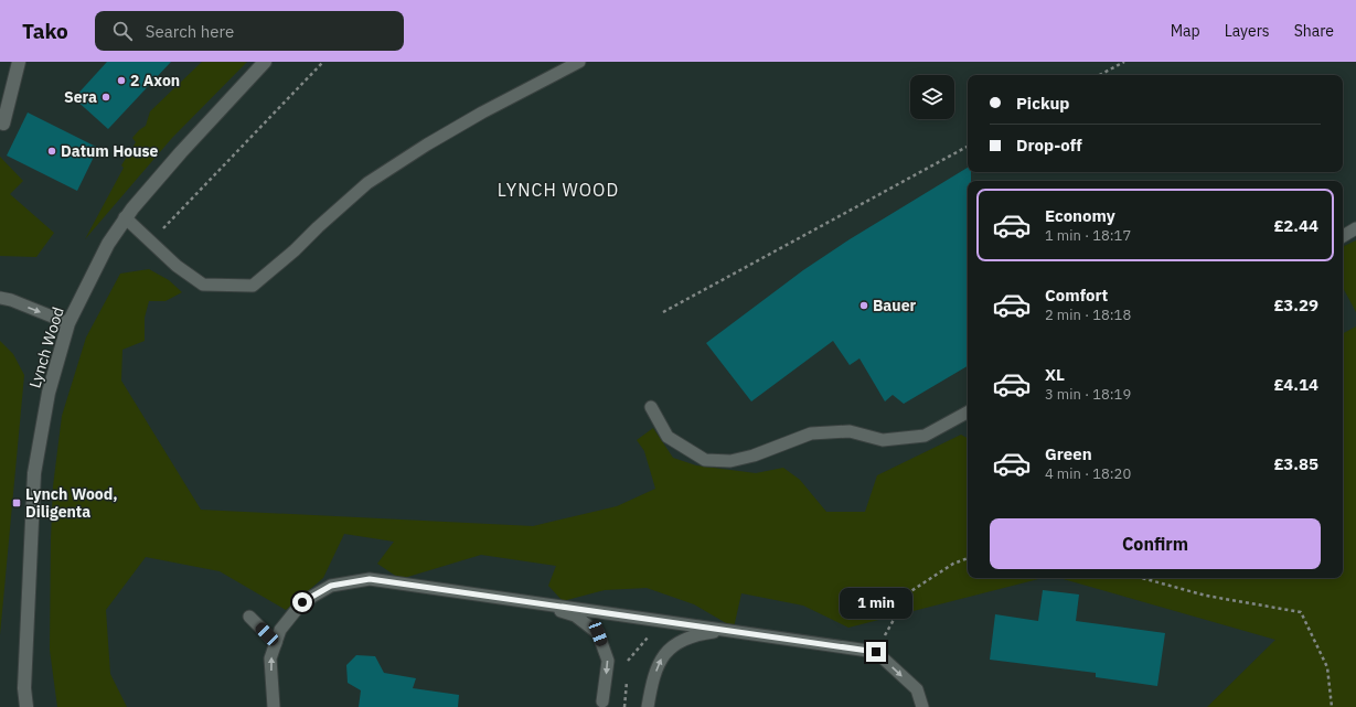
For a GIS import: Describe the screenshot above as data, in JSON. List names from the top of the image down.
{
  "streets": {
    "street": ["Lynch Wood"]
  },
  "districts": ["LYNCH WOOD"],
  "places": {
    "other": [
      "2 Axon",
      "Sera",
      "Datum House",
      "Bauer"
    ],
    "transit": ["Lynch Wood, Diligenta"]
  },
  "page": {
    "header": "Tako",
    "search": "Search here",
    "nav": ["Map", "Layers", "Share"],
    "banner": ["Pickup", "Drop-off"],
    "list": [
      {
        "name": "Economy",
        "note": "1 min · 18:17",
        "value": "£2.44"
      },
      {
        "name": "Comfort",
        "note": "2 min · 18:18",
        "value": "£3.29"
      },
      {
        "name": "XL",
        "note": "3 min · 18:19",
        "value": "£4.14"
      },
      {
        "name": "Green",
        "note": "4 min · 18:20",
        "value": "£3.85"
      }
    ],
    "buttons": "Confirm",
    "bubble": "1 min"
  }
}
